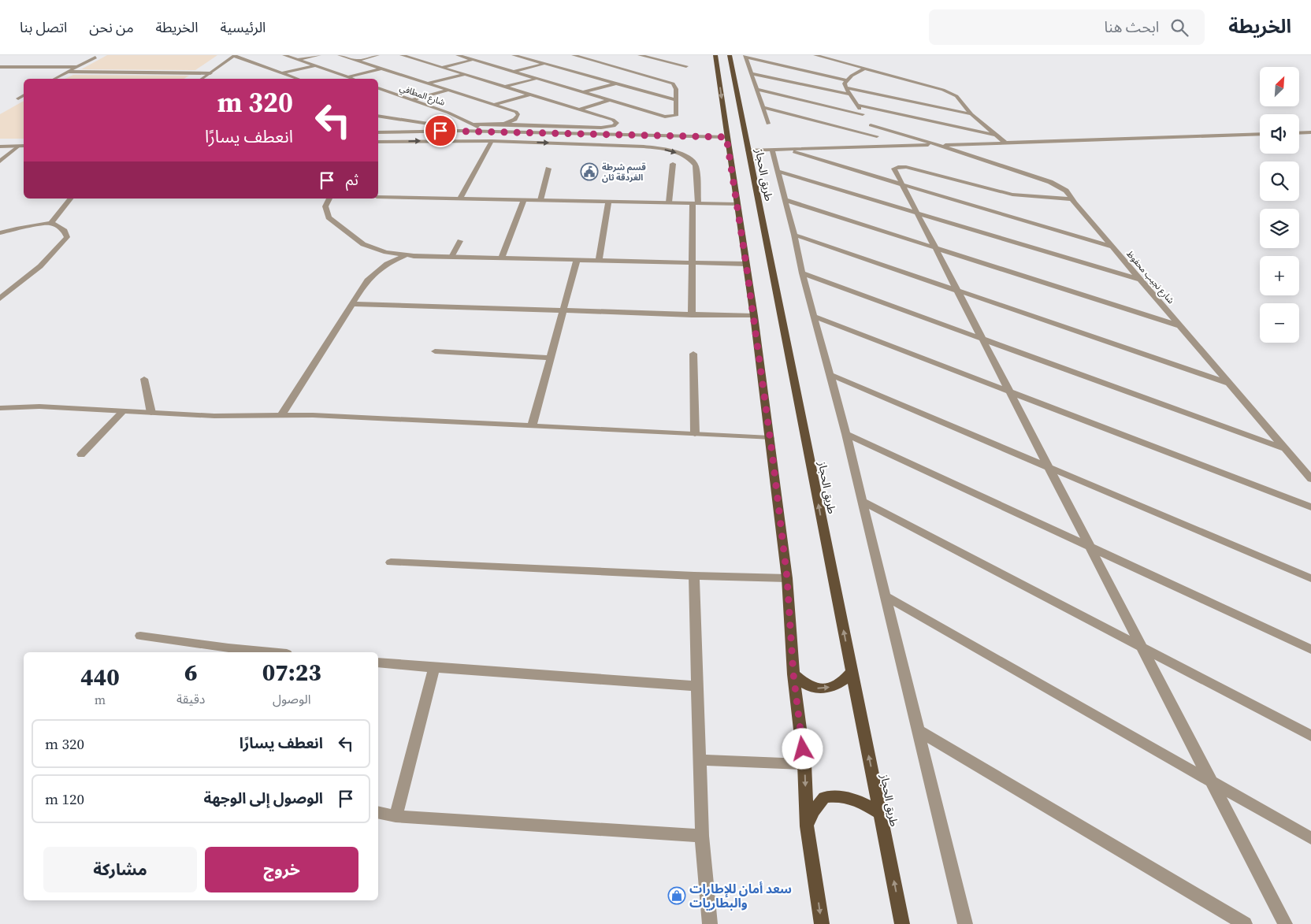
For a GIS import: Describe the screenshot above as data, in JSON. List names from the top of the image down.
{
  "streets": {
    "main road": ["طريق الحجاز"],
    "street": ["شارع المطافي", "شارع نجيب محفوظ"]
  },
  "places": {
    "public building": ["قسم شرطة الغردقة ثان"],
    "shop": ["سعد أمان للإطارات والبطاريات"]
  },
  "north": "top right",
  "page": {
    "header": "الخريطة",
    "search": "ابحث هنا",
    "nav": [
      "الرئيسية",
      "الخريطة",
      "من نحن",
      "اتصل بنا"
    ],
    "map_buttons": ["+", "−"],
    "turn": ["320 m", "انعطف يسارًا"],
    "then": "ثم",
    "eta": [
      "07:23",
      "الوصول",
      "6",
      "دقيقة",
      "440",
      "m"
    ],
    "list": [
      {
        "name": "انعطف يسارًا",
        "value": "320 m"
      },
      {
        "name": "الوصول إلى الوجهة",
        "value": "120 m"
      }
    ],
    "buttons": ["خروج", "مشاركة"]
  }
}
